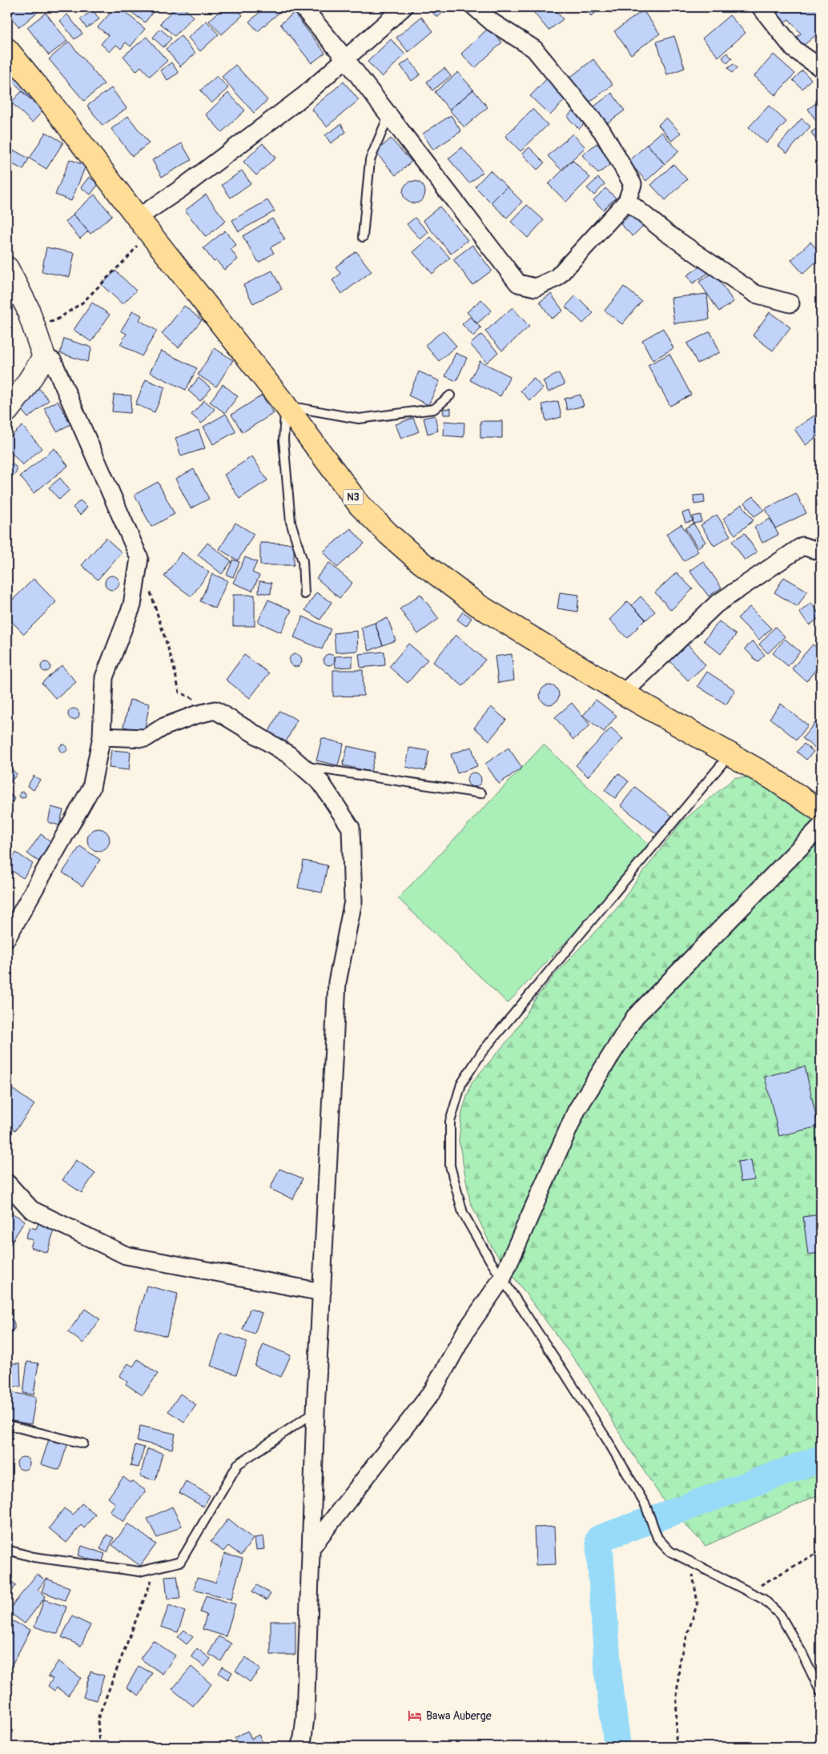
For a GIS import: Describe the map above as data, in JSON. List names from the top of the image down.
{
  "streets": {
    "highway": ["N3"]
  },
  "places": {
    "hotel": ["Bawa Auberge"]
  }
}
